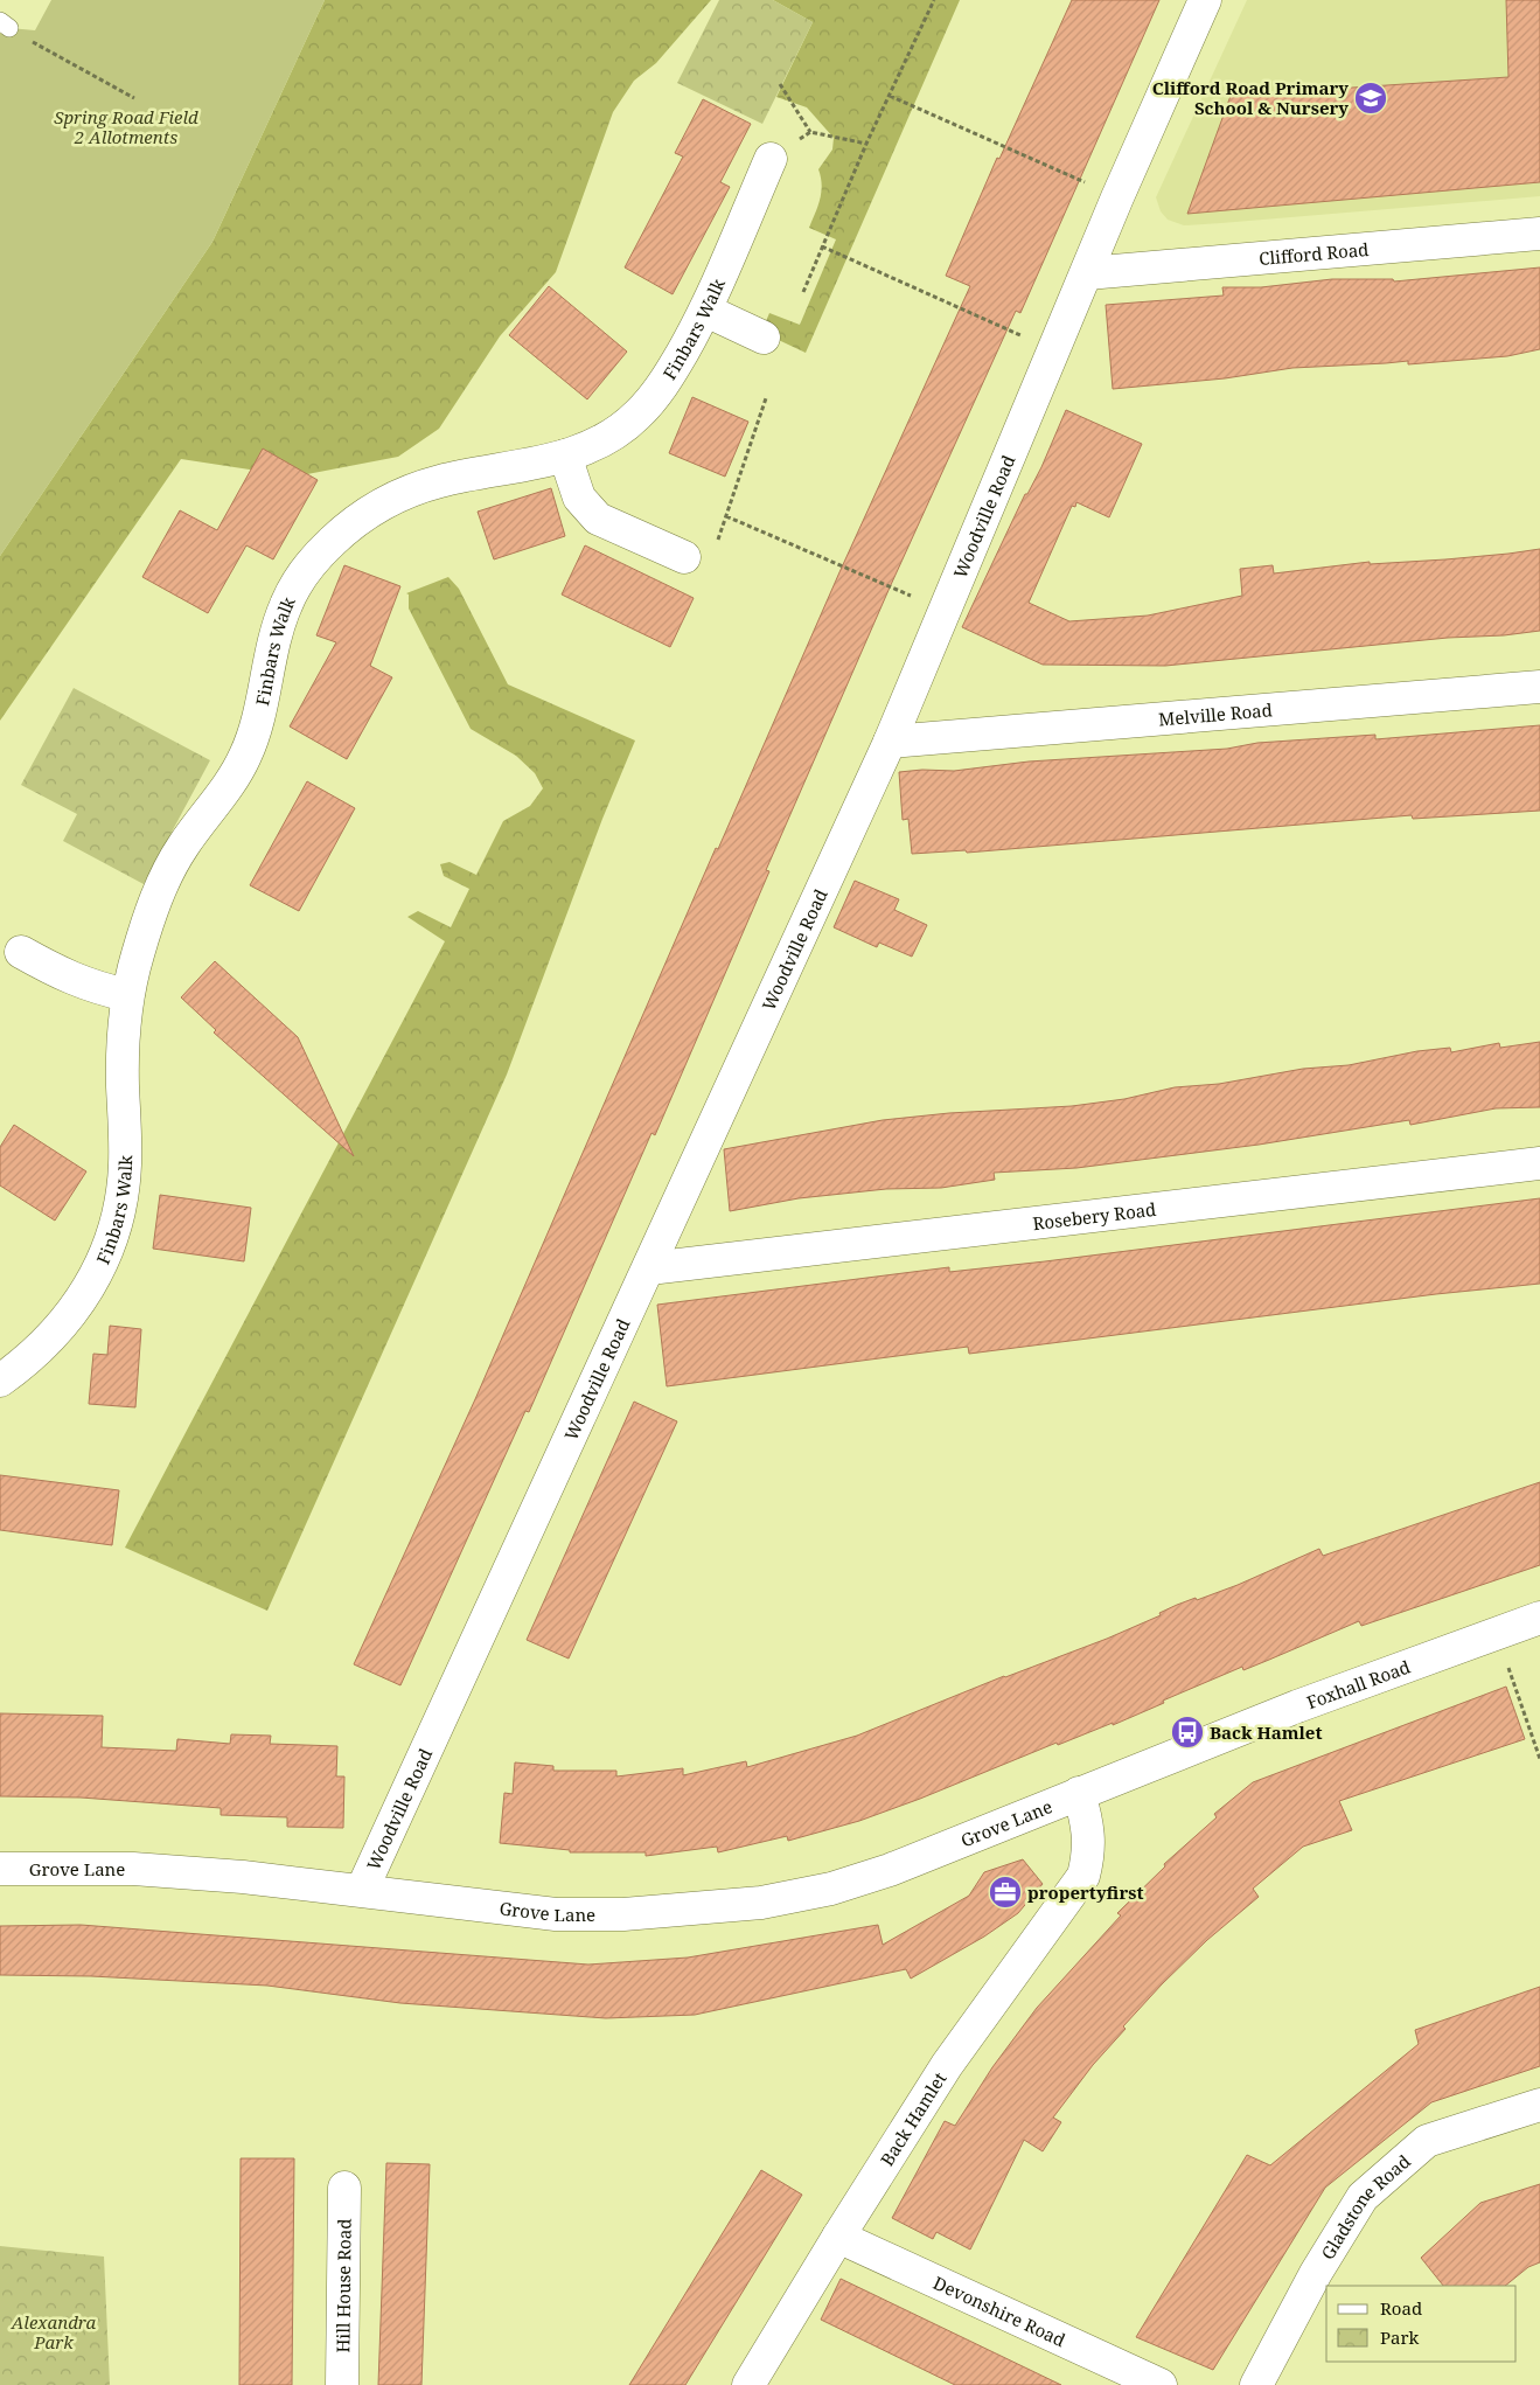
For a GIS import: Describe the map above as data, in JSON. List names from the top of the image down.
{
  "streets": {
    "street": [
      "Clifford Road",
      "Finbars Walk",
      "Woodville Road",
      "Melville Road",
      "Rosebery Road",
      "Foxhall Road",
      "Grove Lane",
      "Back Hamlet",
      "Gladstone Road",
      "Hill House Road",
      "Devonshire Road"
    ]
  },
  "crossings": [
    ["Clifford Road", "Woodville Road"],
    ["Woodville Road", "Melville Road"],
    ["Woodville Road", "Rosebery Road"],
    ["Woodville Road", "Grove Lane"],
    ["Foxhall Road", "Grove Lane"],
    ["Foxhall Road", "Back Hamlet"],
    ["Grove Lane", "Back Hamlet"],
    ["Back Hamlet", "Devonshire Road"]
  ],
  "parks": ["Spring Road Field 2 Allotments", "Alexandra Park"],
  "places": {
    "school or university": ["Clifford Road Primary School & Nursery"],
    "bus stop": ["Back Hamlet"],
    "office": ["propertyfirst"]
  },
  "legend": ["Road", "Park"]
}
